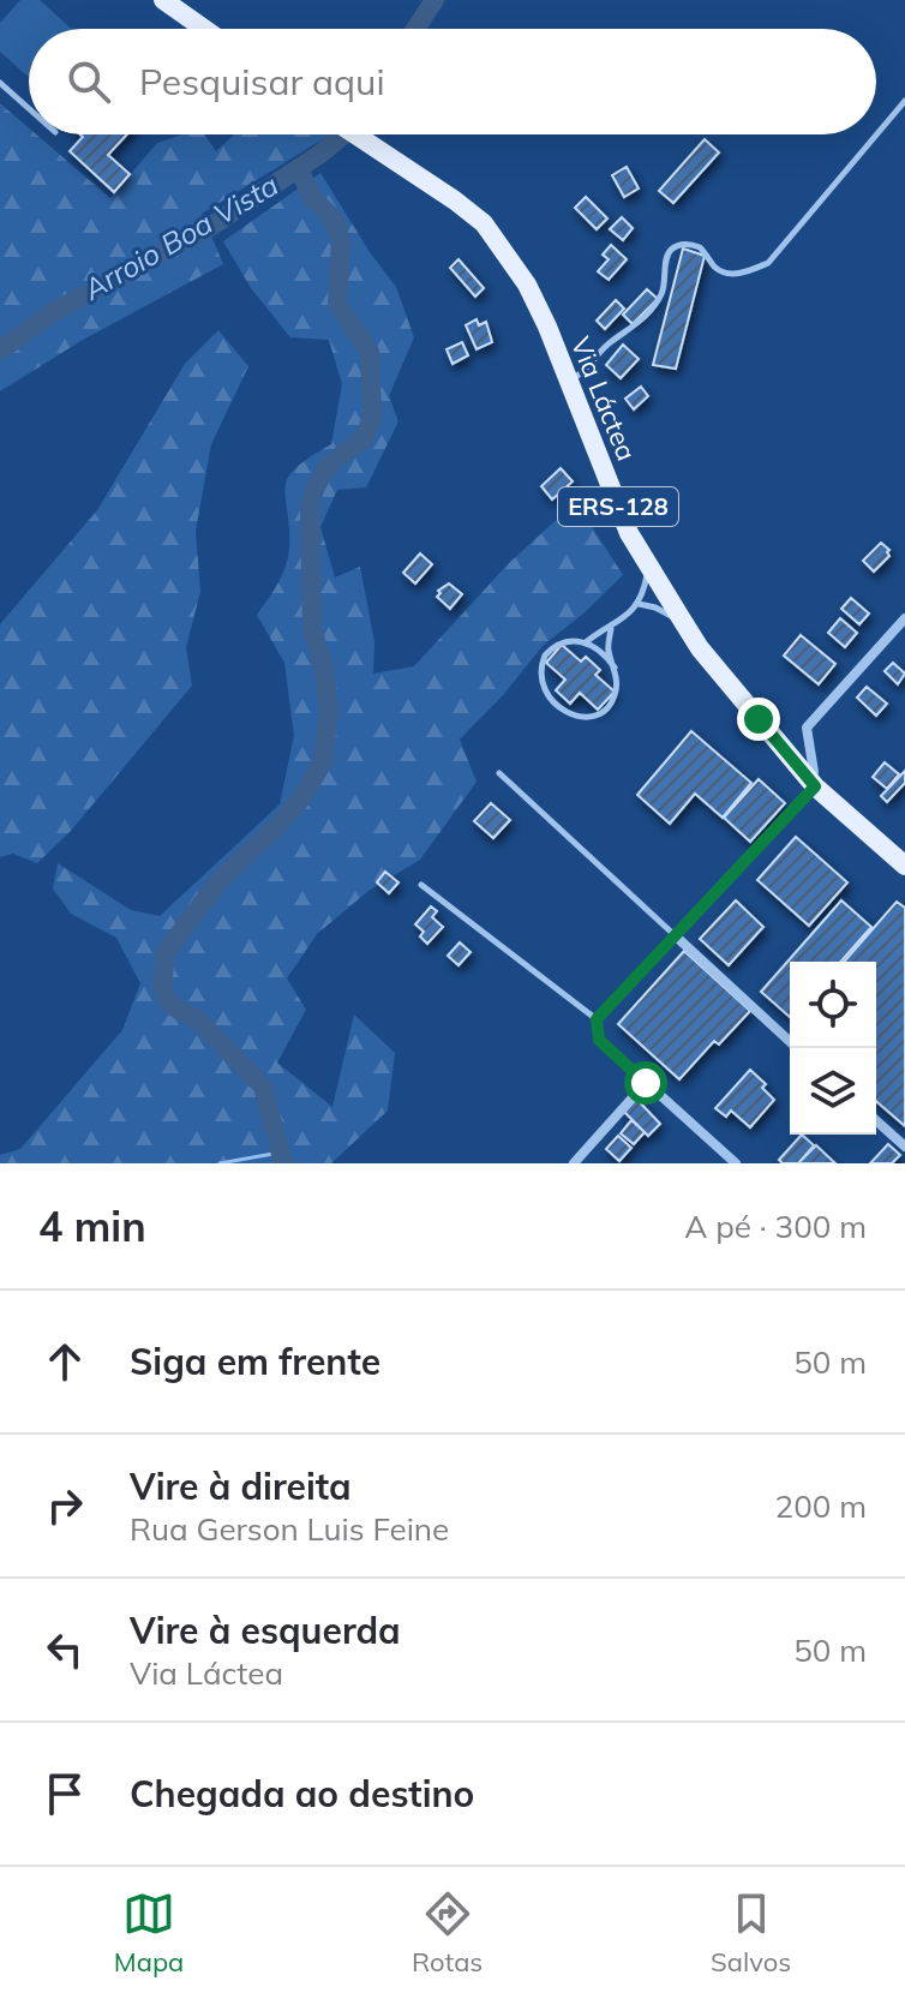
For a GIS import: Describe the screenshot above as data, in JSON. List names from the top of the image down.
{
  "streets": {
    "main road": ["Via Láctea", "ERS-128"]
  },
  "water": ["Arroio Boa Vista"],
  "page": {
    "search": "Pesquisar aqui",
    "heading": ["4 min", "A pé · 300 m"],
    "list": [
      ["Siga em frente", "50 m"],
      ["Vire à direita", "Rua Gerson Luis Feine", "200 m"],
      ["Vire à esquerda", "Via Láctea", "50 m"],
      "Chegada ao destino"
    ],
    "nav": ["Mapa", "Rotas", "Salvos"]
  }
}
